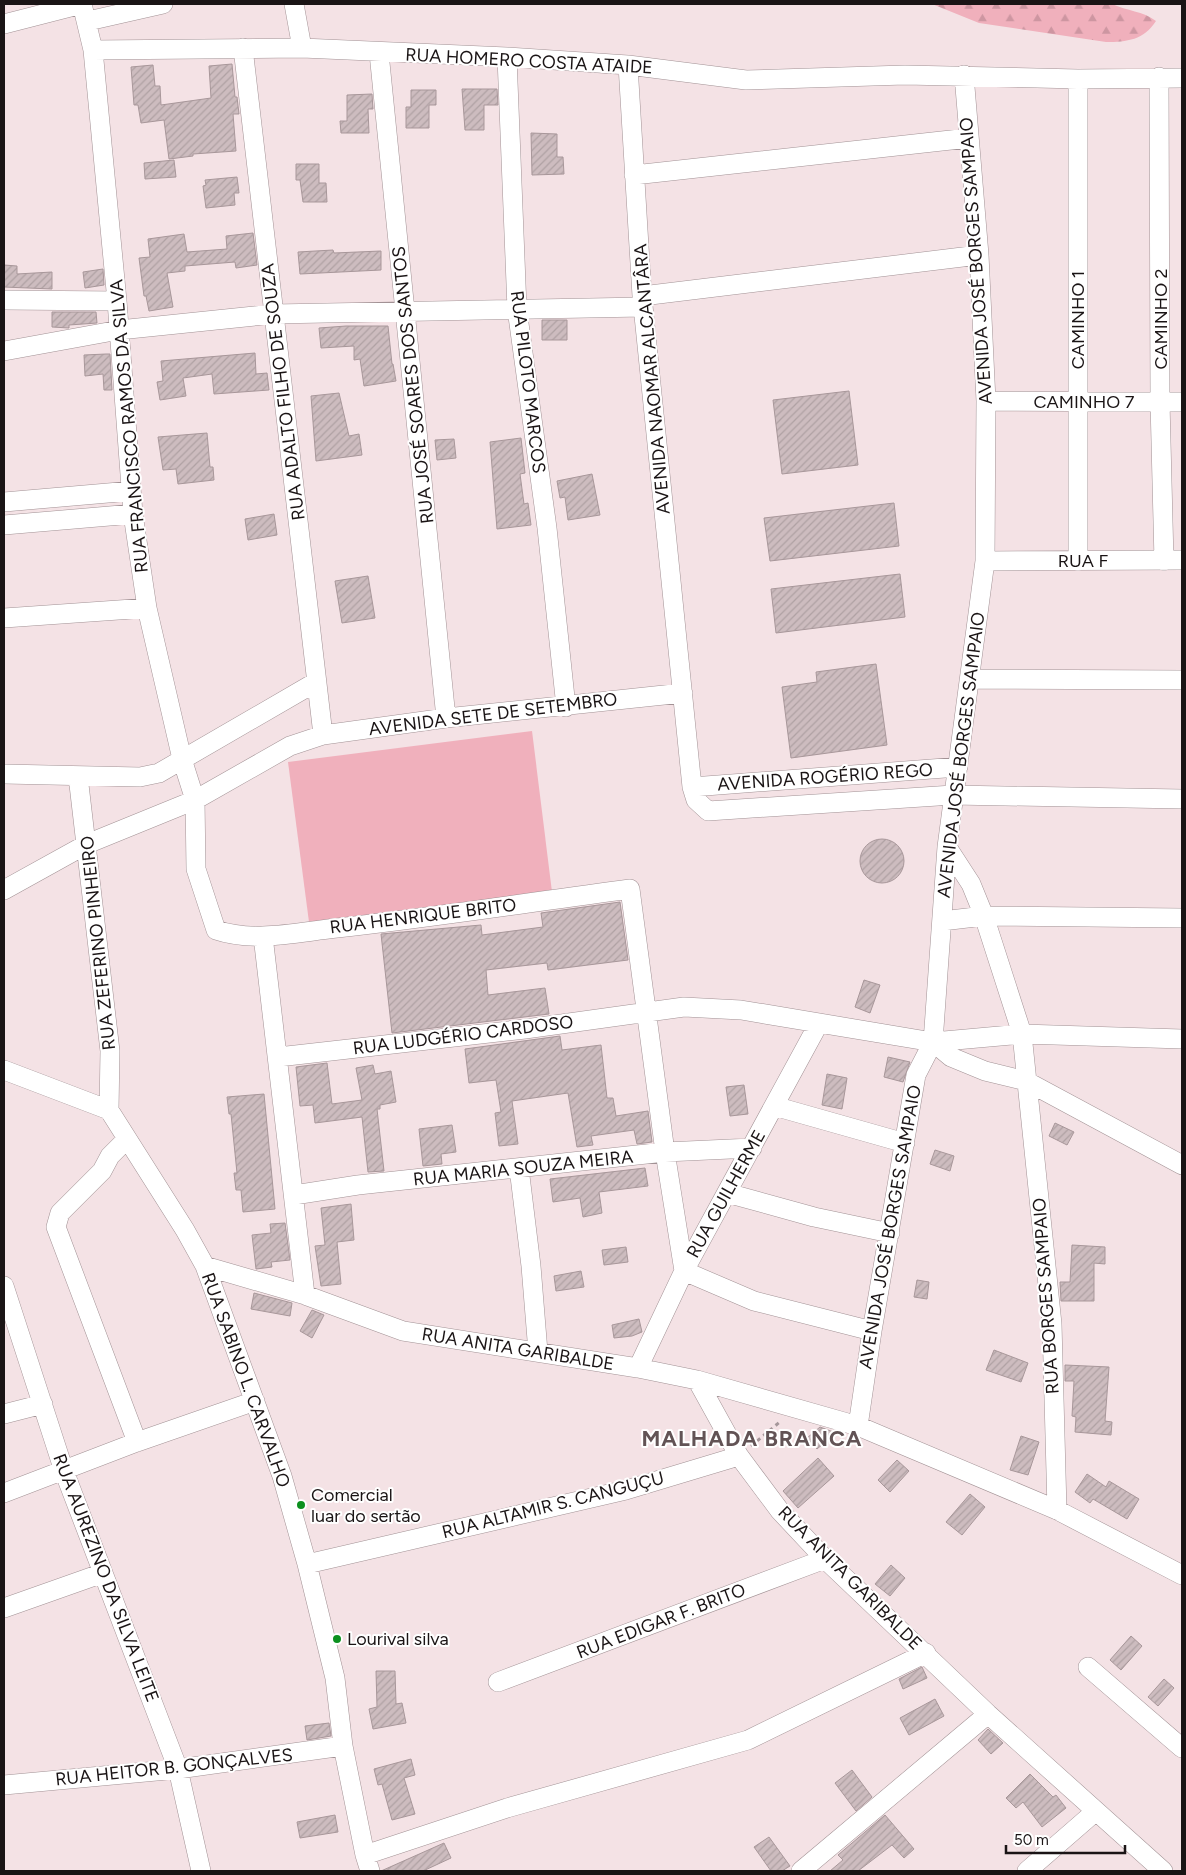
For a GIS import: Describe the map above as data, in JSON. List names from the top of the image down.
{
  "streets": {
    "street": [
      "RUA HOMERO COSTA ATAIDE",
      "AVENIDA JOSÉ BORGES SAMPAIO",
      "CAMINHO 2",
      "CAMINHO 1",
      "AVENIDA NAOMAR ALCANTÂRA",
      "RUA PILOTO MARCOS",
      "RUA JOSÉ SOARES DOS SANTOS",
      "RUA ADALTO FILHO DE SOUZA",
      "CAMINHO 7",
      "RUA FRANCISCO RAMOS DA SILVA",
      "RUA F",
      "AVENIDA SETE DE SETEMBRO",
      "AVENIDA ROGÉRIO REGO",
      "RUA HENRIQUE BRITO",
      "RUA ZEFERINO PINHEIRO",
      "RUA LUDGÉRIO CARDOSO",
      "RUA MARIA SOUZA MEIRA",
      "RUA GUILHERME",
      "RUA BORGES SAMPAIO",
      "RUA ANITA GARIBALDE",
      "RUA SABINO L. CARVALHO",
      "RUA ALTAMIR S. CANGUÇU",
      "RUA AUREZINO DA SILVA LEITE",
      "RUA EDIGAR F. BRITO",
      "RUA HEITOR B. GONÇALVES"
    ]
  },
  "crossings": [
    ["RUA HOMERO COSTA ATAIDE", "AVENIDA JOSÉ BORGES SAMPAIO"],
    ["RUA HOMERO COSTA ATAIDE", "CAMINHO 2"],
    ["RUA HOMERO COSTA ATAIDE", "CAMINHO 1"],
    ["RUA HOMERO COSTA ATAIDE", "AVENIDA NAOMAR ALCANTÂRA"],
    ["RUA HOMERO COSTA ATAIDE", "RUA PILOTO MARCOS"],
    ["RUA HOMERO COSTA ATAIDE", "RUA JOSÉ SOARES DOS SANTOS"],
    ["RUA HOMERO COSTA ATAIDE", "RUA ADALTO FILHO DE SOUZA"],
    ["RUA HOMERO COSTA ATAIDE", "RUA FRANCISCO RAMOS DA SILVA"],
    ["AVENIDA JOSÉ BORGES SAMPAIO", "CAMINHO 7"],
    ["AVENIDA JOSÉ BORGES SAMPAIO", "RUA F"],
    ["AVENIDA JOSÉ BORGES SAMPAIO", "AVENIDA ROGÉRIO REGO"],
    ["AVENIDA JOSÉ BORGES SAMPAIO", "RUA LUDGÉRIO CARDOSO"],
    ["AVENIDA JOSÉ BORGES SAMPAIO", "RUA BORGES SAMPAIO"],
    ["CAMINHO 2", "CAMINHO 7"],
    ["CAMINHO 2", "RUA F"],
    ["CAMINHO 1", "CAMINHO 7"],
    ["CAMINHO 1", "RUA F"],
    ["AVENIDA NAOMAR ALCANTÂRA", "AVENIDA SETE DE SETEMBRO"],
    ["RUA PILOTO MARCOS", "AVENIDA SETE DE SETEMBRO"],
    ["RUA JOSÉ SOARES DOS SANTOS", "AVENIDA SETE DE SETEMBRO"],
    ["RUA ADALTO FILHO DE SOUZA", "AVENIDA SETE DE SETEMBRO"],
    ["RUA FRANCISCO RAMOS DA SILVA", "AVENIDA SETE DE SETEMBRO"],
    ["RUA FRANCISCO RAMOS DA SILVA", "RUA HENRIQUE BRITO"],
    ["AVENIDA SETE DE SETEMBRO", "RUA ZEFERINO PINHEIRO"],
    ["RUA HENRIQUE BRITO", "RUA LUDGÉRIO CARDOSO"],
    ["RUA ZEFERINO PINHEIRO", "RUA SABINO L. CARVALHO"],
    ["RUA LUDGÉRIO CARDOSO", "RUA GUILHERME"],
    ["RUA MARIA SOUZA MEIRA", "RUA GUILHERME"],
    ["RUA GUILHERME", "RUA ANITA GARIBALDE"],
    ["RUA ANITA GARIBALDE", "RUA SABINO L. CARVALHO"],
    ["RUA ANITA GARIBALDE", "RUA ALTAMIR S. CANGUÇU"],
    ["RUA ANITA GARIBALDE", "RUA EDIGAR F. BRITO"],
    ["RUA SABINO L. CARVALHO", "RUA ALTAMIR S. CANGUÇU"],
    ["RUA SABINO L. CARVALHO", "RUA HEITOR B. GONÇALVES"],
    ["RUA AUREZINO DA SILVA LEITE", "RUA HEITOR B. GONÇALVES"]
  ],
  "districts": ["MALHADA BRANCA"],
  "places": ["Comercial luar do sertão", "Lourival silva"],
  "scale_bar": "50 m"
}
